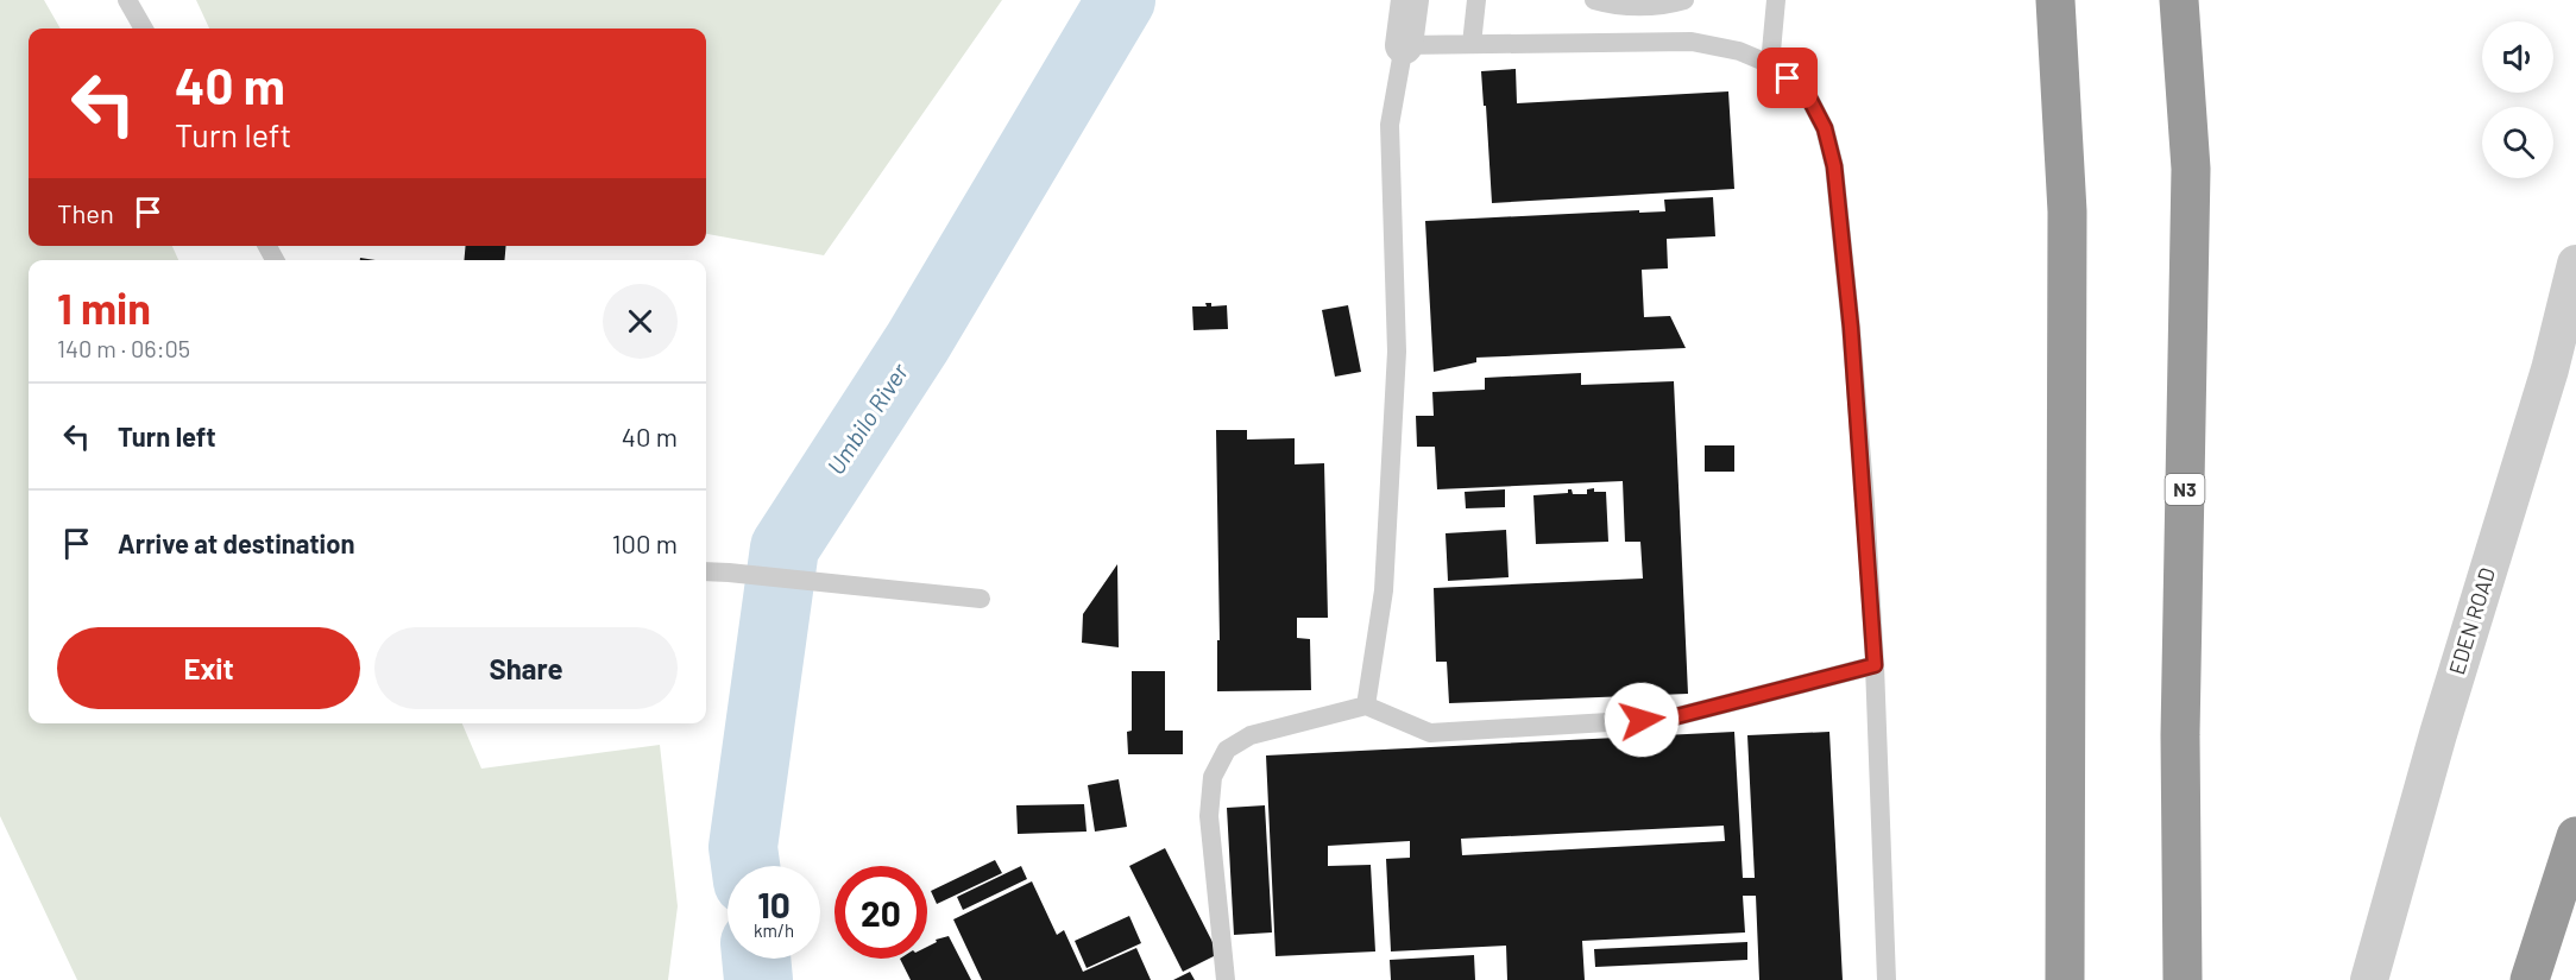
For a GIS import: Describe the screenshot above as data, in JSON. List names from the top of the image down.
{
  "streets": {
    "highway": ["N3"],
    "street": ["EDEN ROAD"]
  },
  "water": ["Umbilo River"],
  "page": {
    "turn": ["40 m", "Turn left"],
    "then": "Then",
    "heading": ["1 min", "140 m · 06:05"],
    "list": [
      {
        "name": "Turn left",
        "value": "40 m"
      },
      {
        "name": "Arrive at destination",
        "value": "100 m"
      }
    ],
    "buttons": ["Exit", "Share"],
    "speed": "10 km/h",
    "limit": "20"
  }
}
